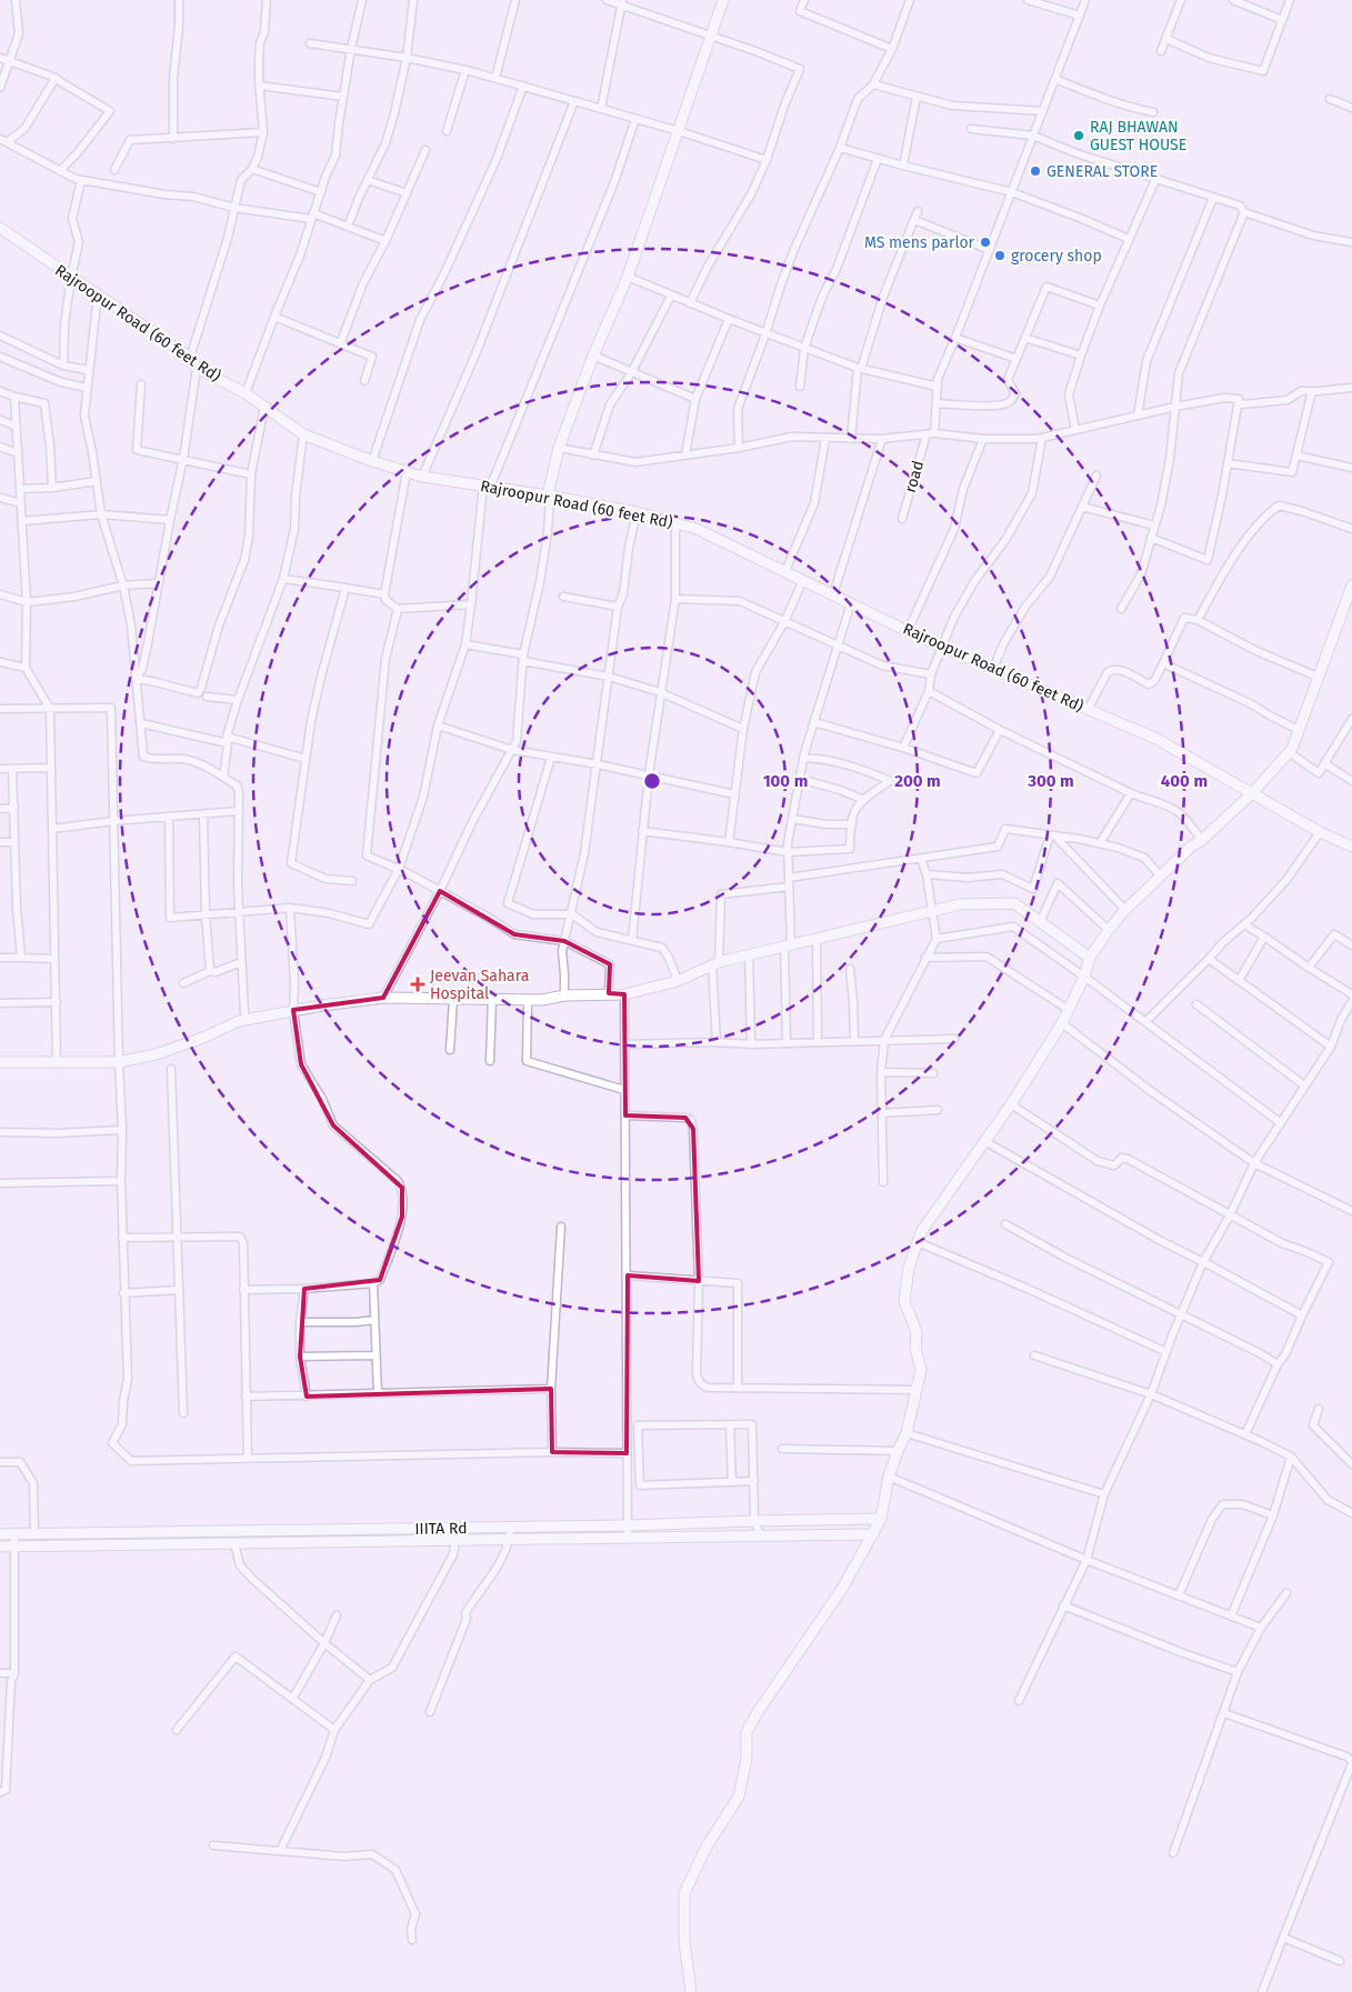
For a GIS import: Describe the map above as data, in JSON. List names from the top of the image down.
{
  "streets": {
    "street": ["Rajroopur Road (60 feet Rd)", "road", "IIITA Rd"]
  },
  "places": {
    "other": [
      "RAJ BHAWAN GUEST HOUSE",
      "GENERAL STORE",
      "MS mens parlor",
      "grocery shop"
    ],
    "health": ["Jeevan Sahara Hospital"]
  },
  "rings": [
    "100 m",
    "200 m",
    "300 m",
    "400 m"
  ]
}
